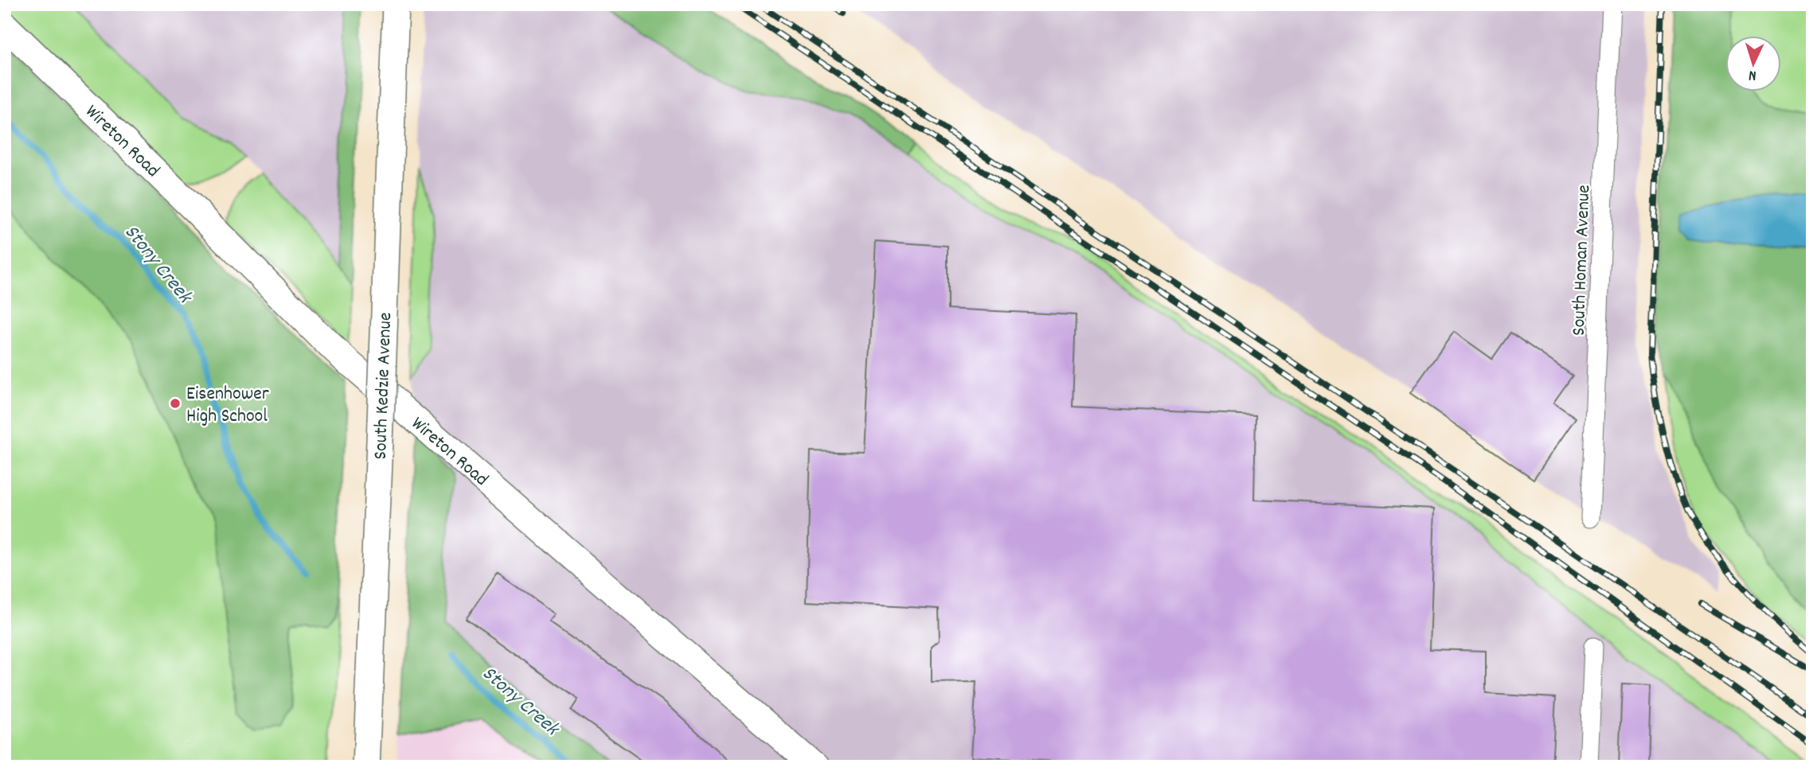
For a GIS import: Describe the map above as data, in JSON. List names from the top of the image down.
{
  "streets": {
    "street": ["Wireton Road", "South Homan Avenue", "South Kedzie Avenue"]
  },
  "water": ["Stony Creek"],
  "places": ["Eisenhower High School"],
  "north": "bottom"
}
